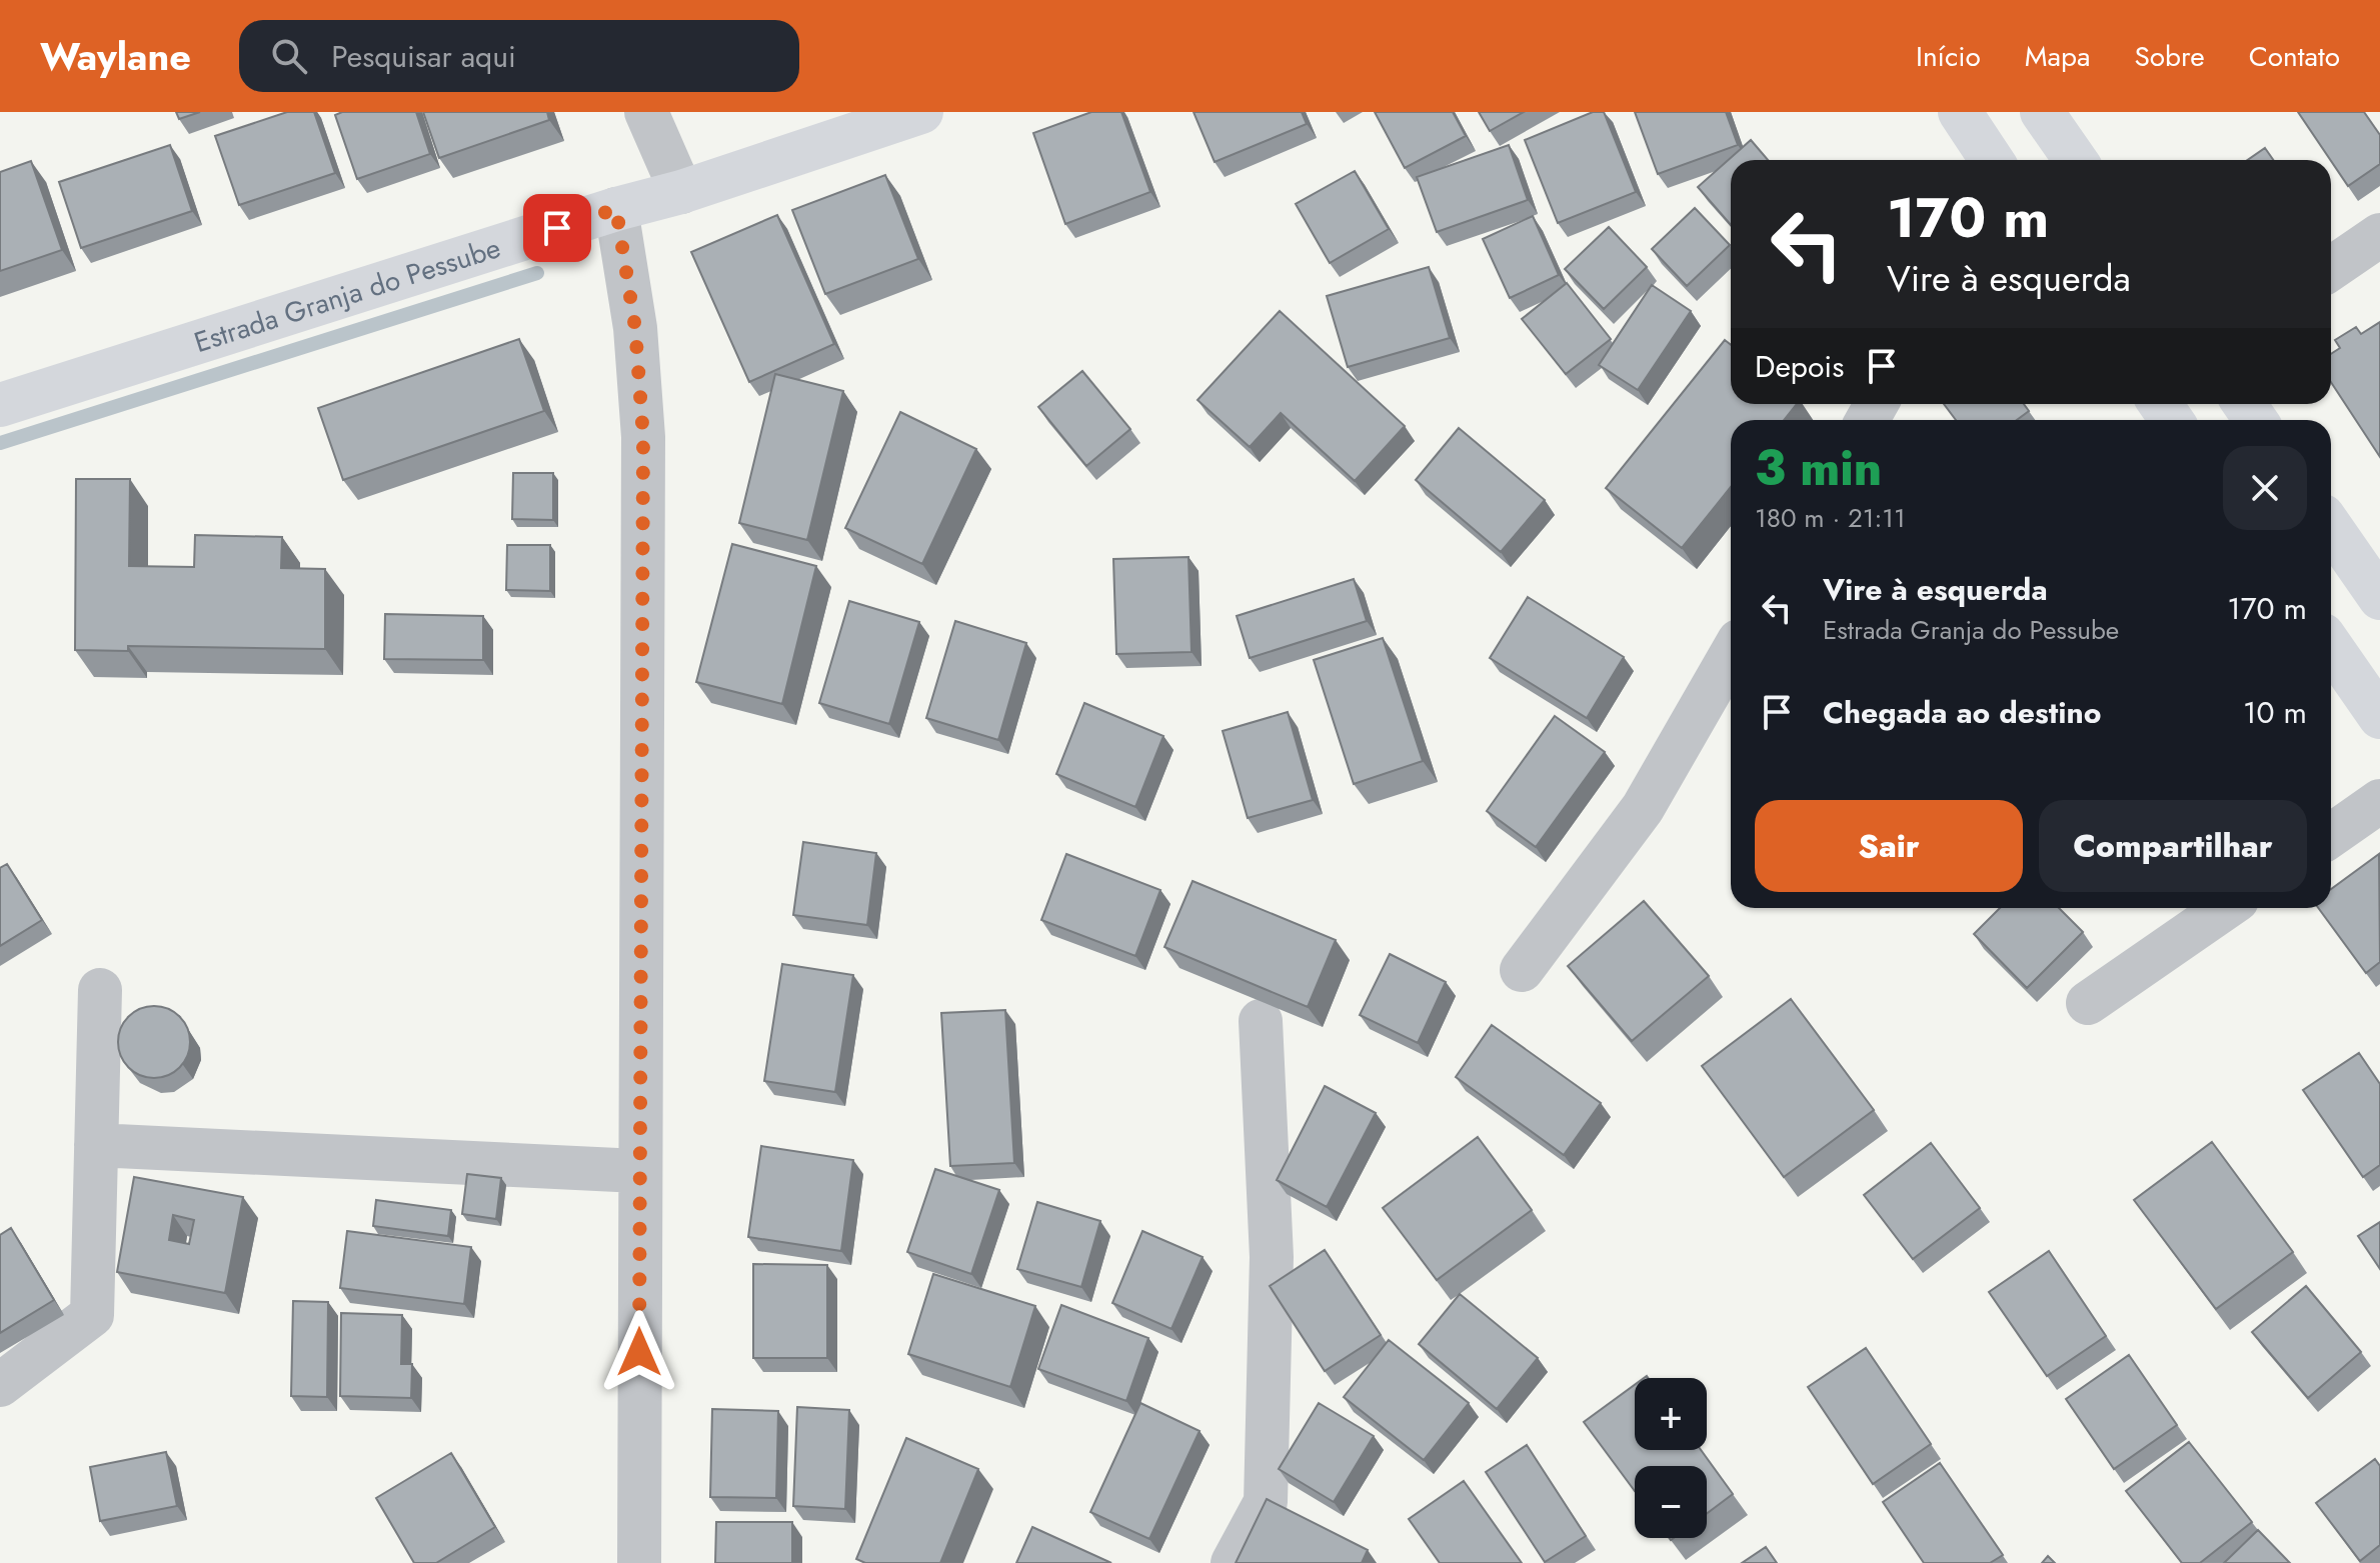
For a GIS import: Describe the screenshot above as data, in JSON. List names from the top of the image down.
{
  "streets": {
    "main road": ["Estrada Granja do Pessube"]
  },
  "page": {
    "header": "Waylane",
    "search": "Pesquisar aqui",
    "nav": [
      "Início",
      "Mapa",
      "Sobre",
      "Contato"
    ],
    "turn": ["170 m", "Vire à esquerda"],
    "then": "Depois",
    "heading": ["3 min", "180 m · 21:11"],
    "list": [
      {
        "name": "Vire à esquerda",
        "note": "Estrada Granja do Pessube",
        "value": "170 m"
      },
      {
        "name": "Chegada ao destino",
        "value": "10 m"
      }
    ],
    "buttons": ["Sair", "Compartilhar"],
    "map_buttons": ["+", "−"]
  }
}
